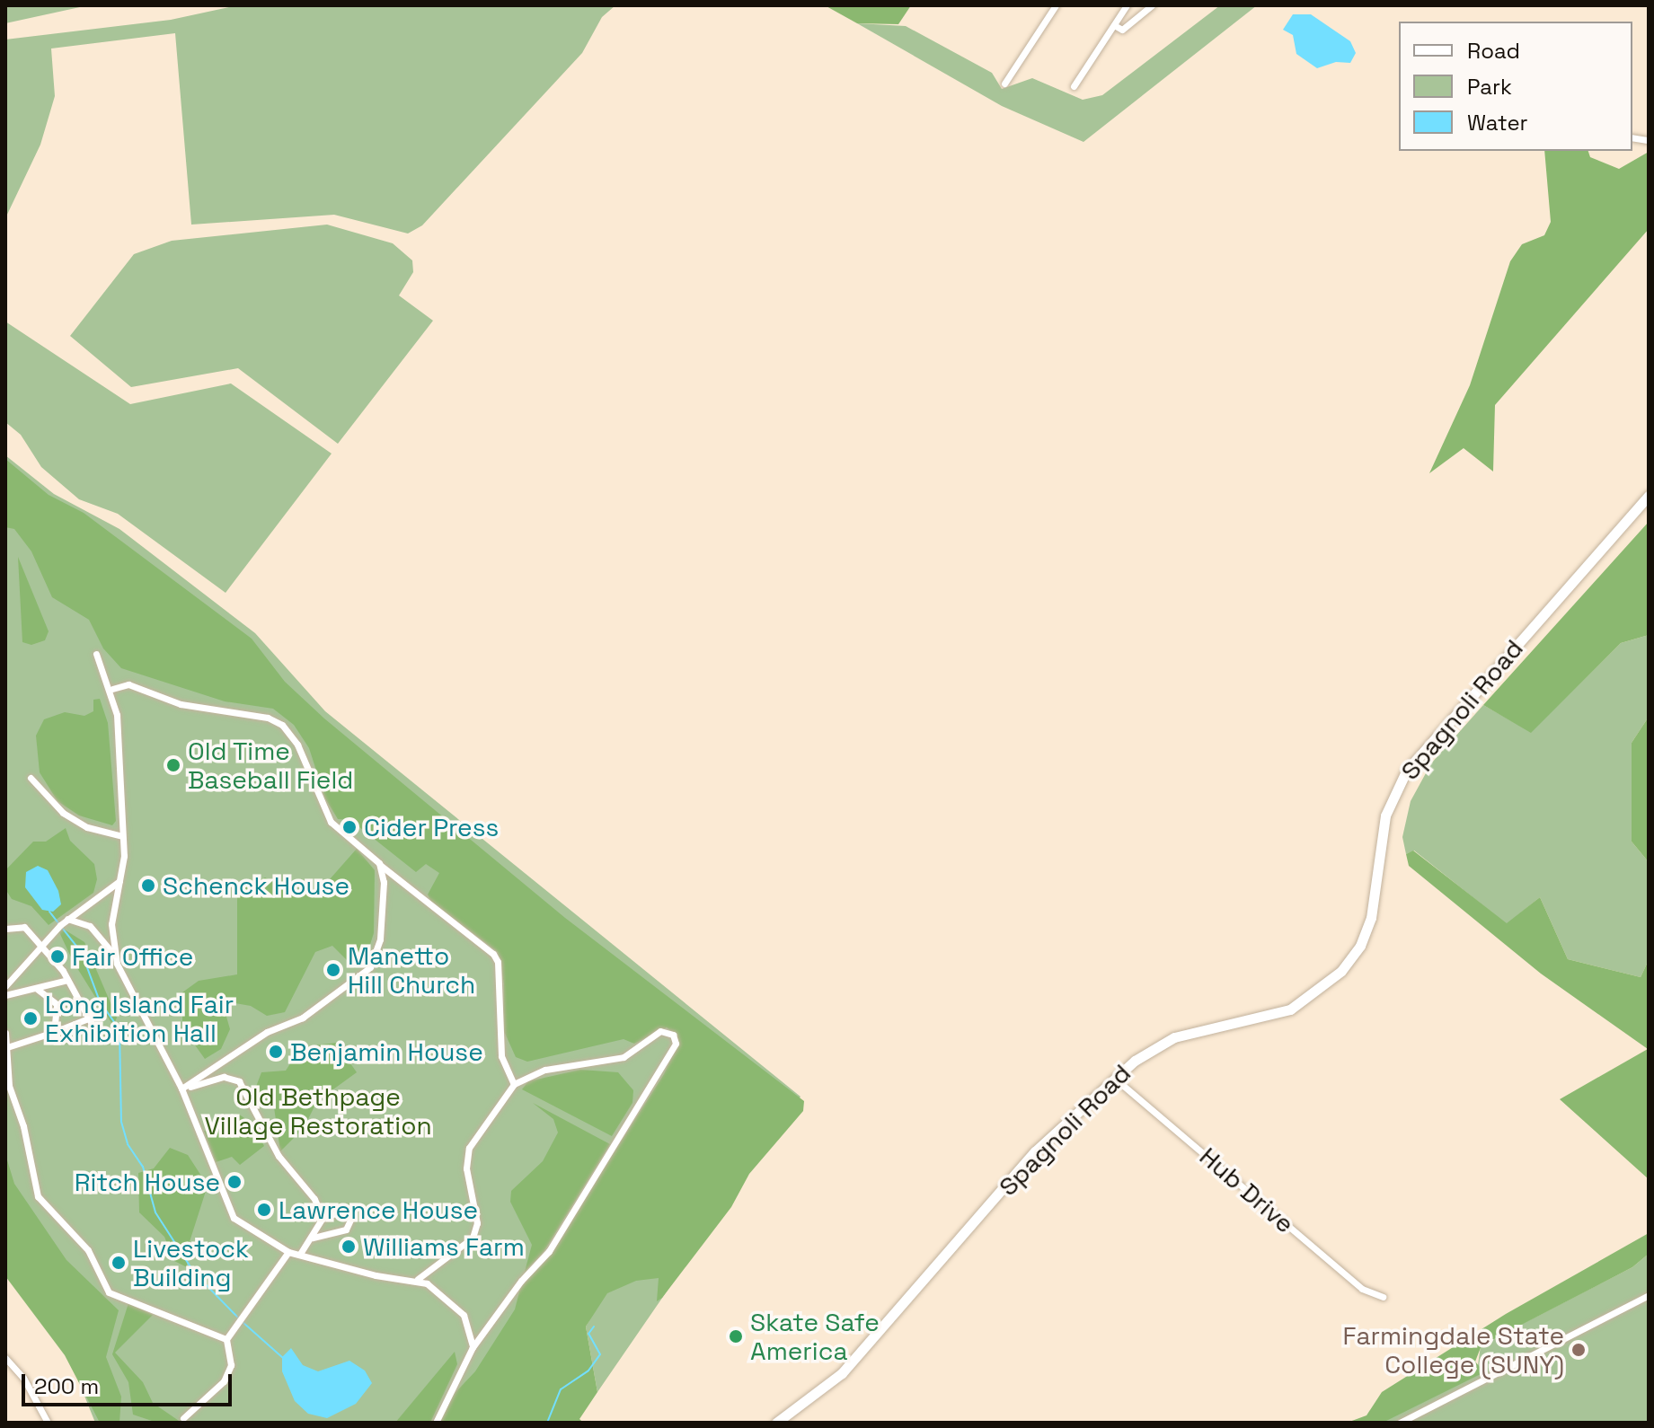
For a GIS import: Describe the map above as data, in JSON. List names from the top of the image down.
{
  "streets": {
    "main road": ["Spagnoli Road"],
    "street": ["Hub Drive"]
  },
  "crossings": [
    ["Spagnoli Road", "Hub Drive"]
  ],
  "parks": ["Old Bethpage Village Restoration"],
  "places": [
    "Old Time Baseball Field",
    "Cider Press",
    "Schenck House",
    "Fair Office",
    "Manetto Hill Church",
    "Long Island Fair Exhibition Hall",
    "Benjamin House",
    "Ritch House",
    "Lawrence House",
    "Williams Farm",
    "Livestock Building",
    "Skate Safe America",
    "Farmingdale State College (SUNY)"
  ],
  "legend": ["Road", "Park", "Water"],
  "scale_bar": "200 m"
}
